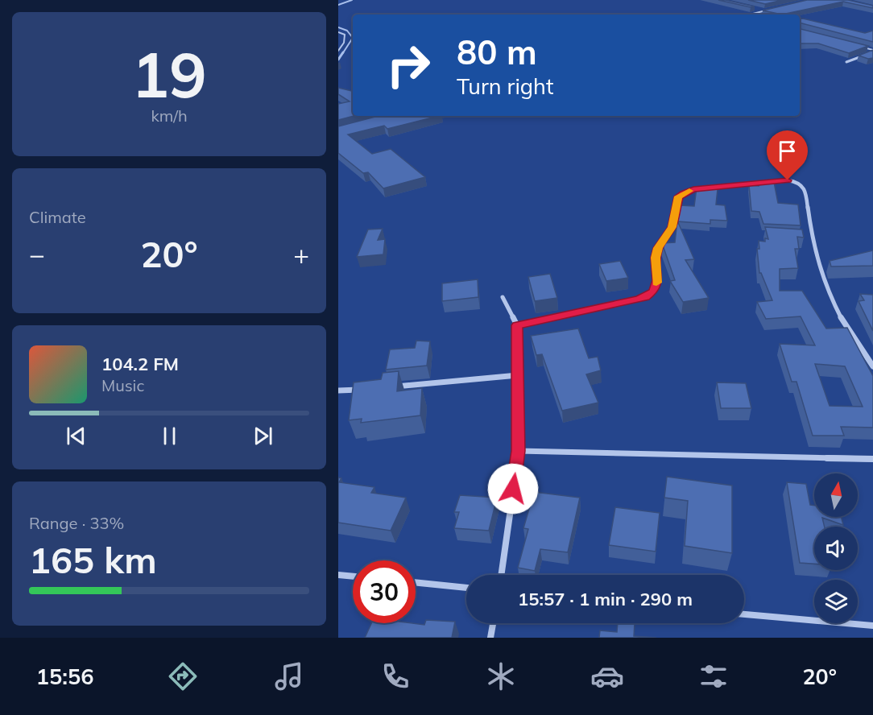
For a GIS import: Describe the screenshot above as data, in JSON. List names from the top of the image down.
{
  "north": "top",
  "page": {
    "tile": [
      ["19", "km/h"],
      "Climate",
      ["Range · 33%", "165 km"]
    ],
    "turn": ["80 m", "Turn right"],
    "heat": ["−", "20°", "+"],
    "song": ["104.2 FM", "Music"],
    "limit": "30",
    "trip": "15:57 · 1 min · 290 m",
    "tabs": ["15:56", "20°"]
  }
}
